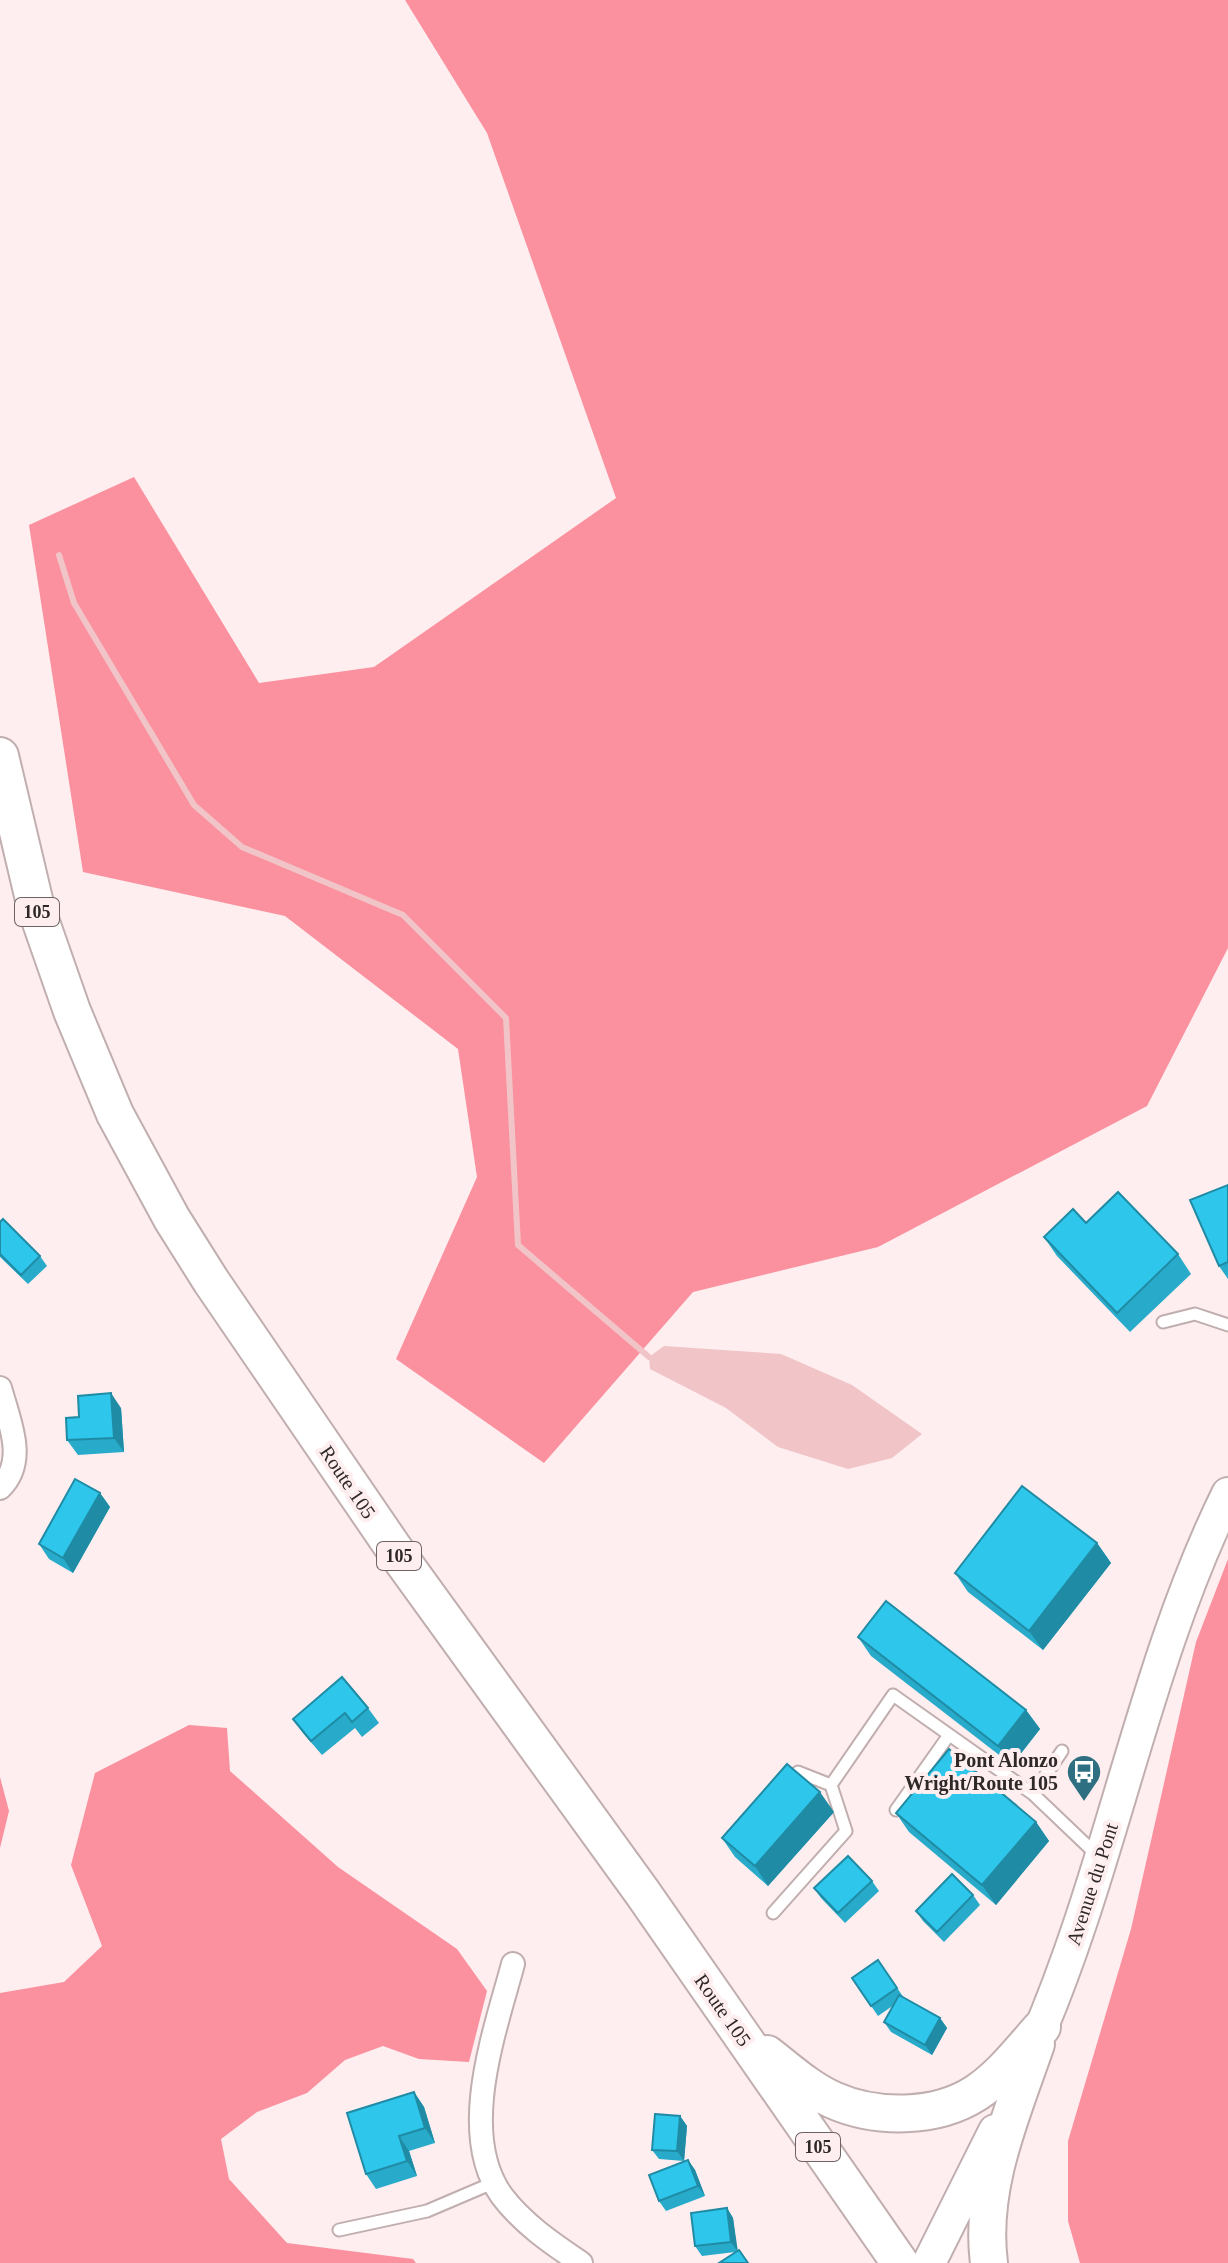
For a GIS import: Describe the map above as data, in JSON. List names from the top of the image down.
{
  "streets": {
    "main road": ["105", "Route 105", "Avenue du Pont"]
  },
  "places": {
    "bus stop": ["Pont Alonzo Wright/Route 105"]
  }
}
